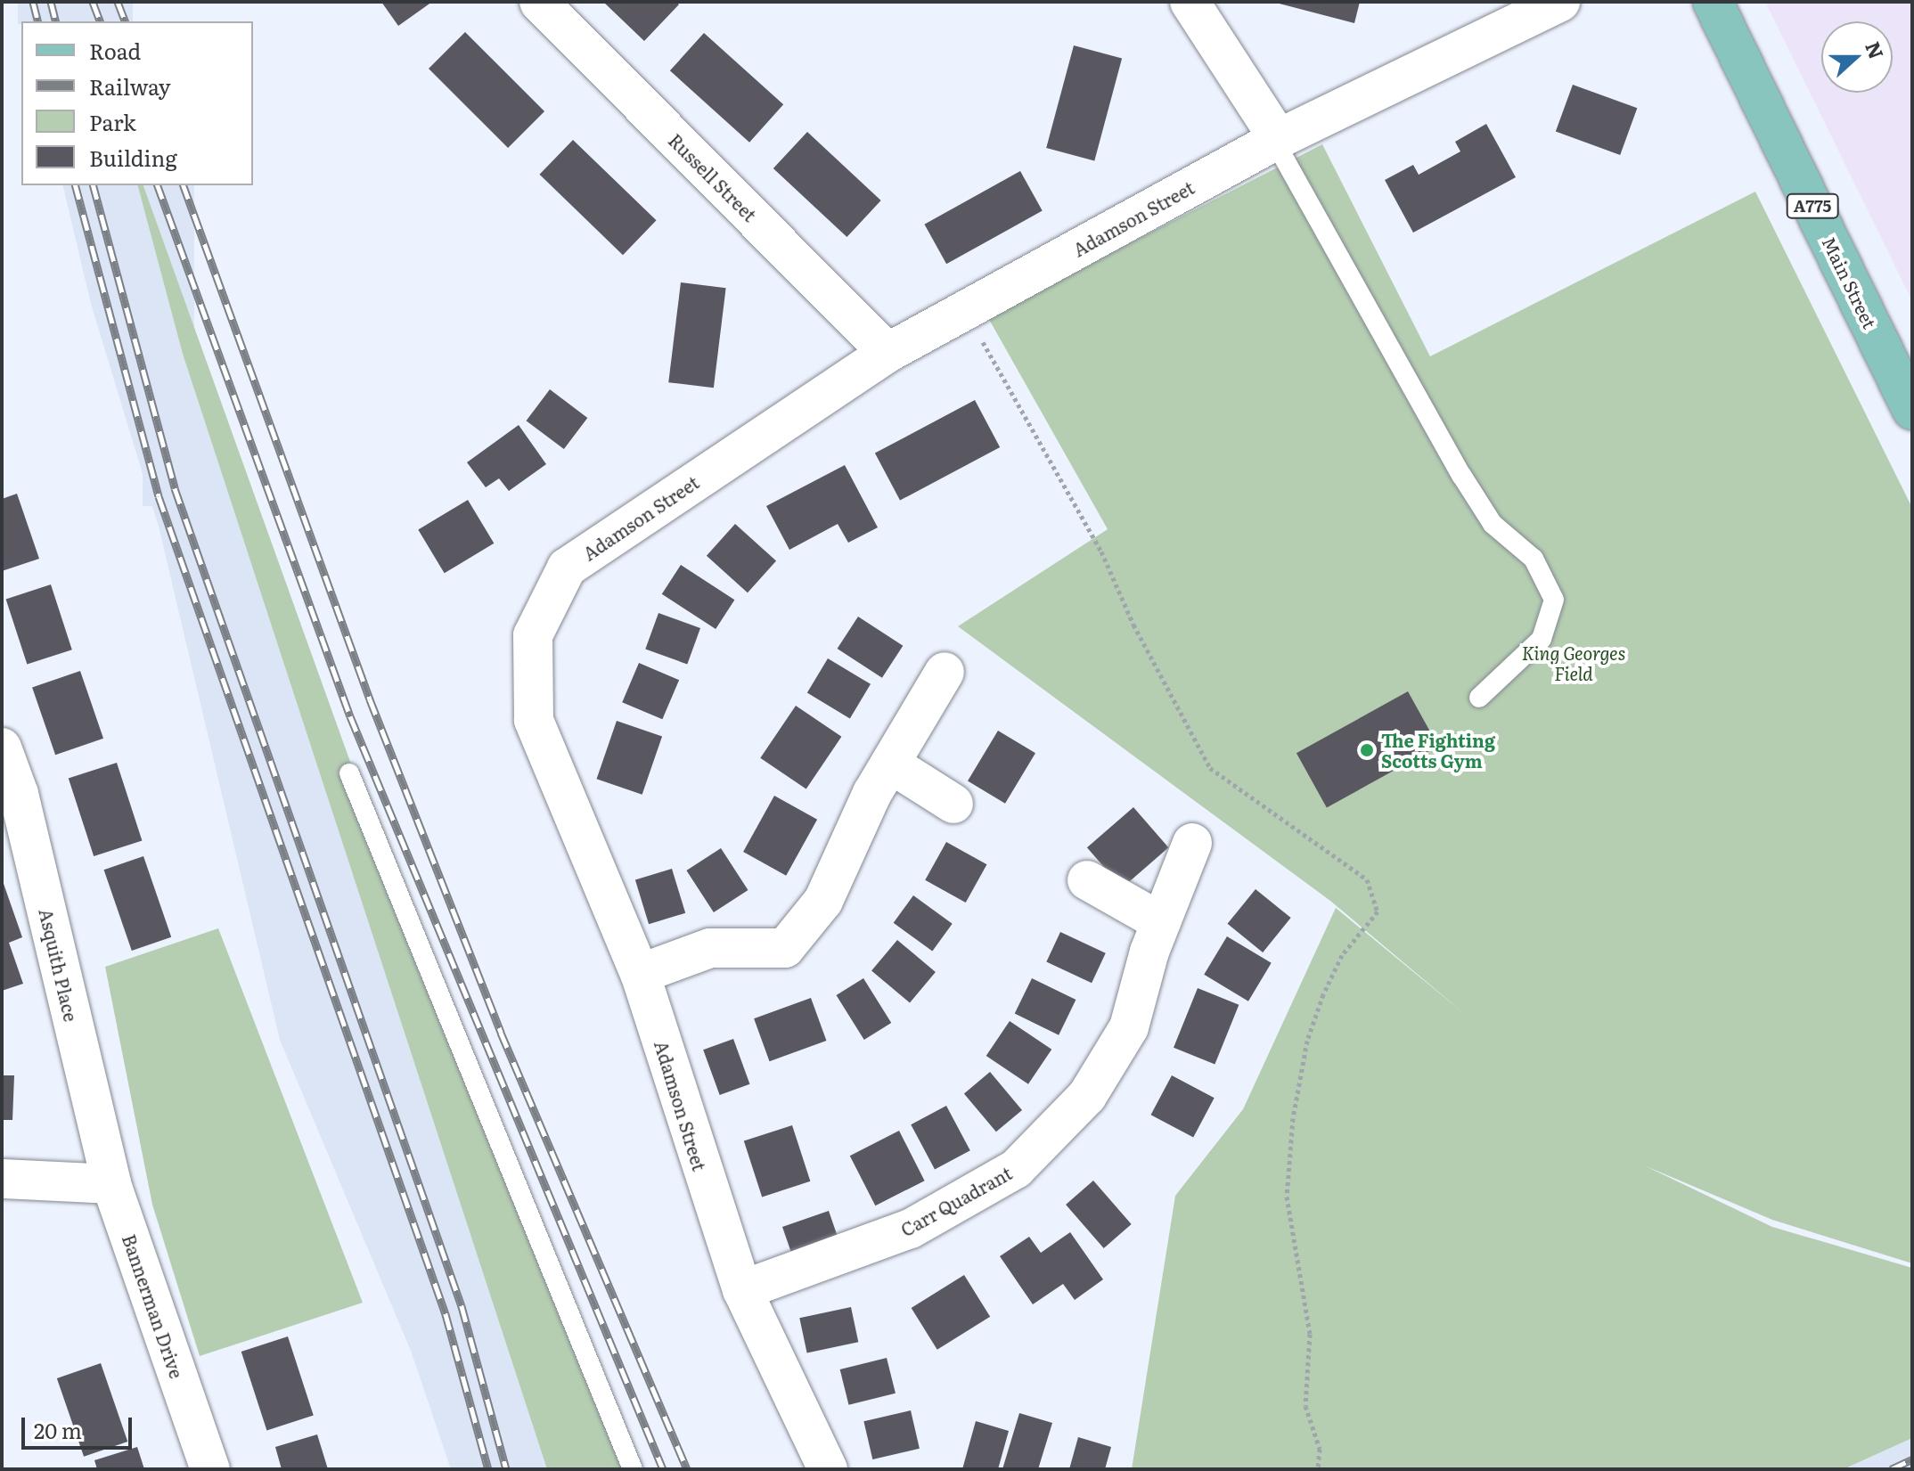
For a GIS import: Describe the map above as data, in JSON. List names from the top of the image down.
{
  "streets": {
    "main road": ["A775", "Main Street"],
    "street": [
      "Russell Street",
      "Adamson Street",
      "Asquith Place",
      "Carr Quadrant",
      "Bannerman Drive"
    ]
  },
  "crossings": [
    ["Russell Street", "Adamson Street"],
    ["Adamson Street", "Carr Quadrant"],
    ["Asquith Place", "Bannerman Drive"]
  ],
  "parks": ["King Georges Field"],
  "places": ["The Fighting Scotts Gym"],
  "legend": [
    "Road",
    "Railway",
    "Park",
    "Building"
  ],
  "scale_bar": "20 m",
  "north": "right"
}
